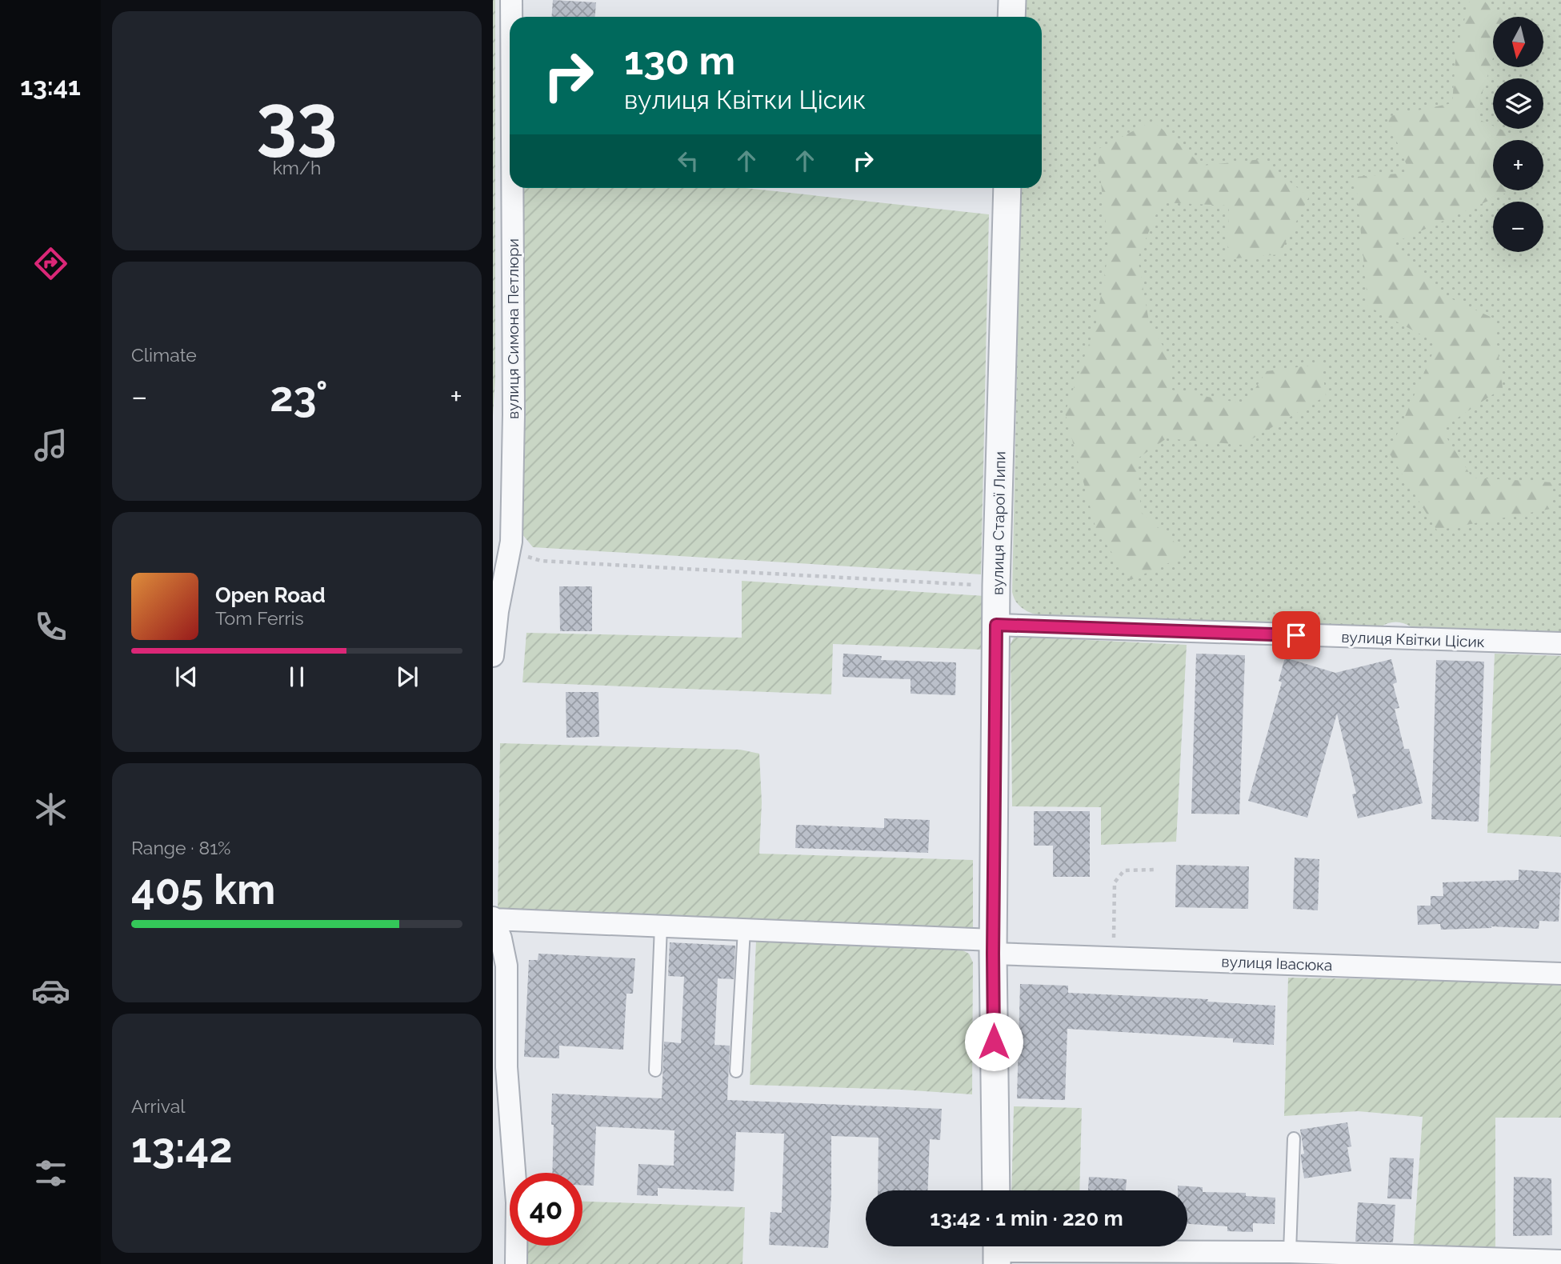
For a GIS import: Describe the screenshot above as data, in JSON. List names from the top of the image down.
{
  "streets": {
    "street": [
      "вулиця Симона Петлюри",
      "вулиця Старої Липи",
      "вулиця Квітки Цісик",
      "вулиця Івасюка"
    ]
  },
  "crossings": [
    ["вулиця Старої Липи", "вулиця Квітки Цісик"],
    ["вулиця Старої Липи", "вулиця Івасюка"]
  ],
  "north": "bottom",
  "page": {
    "tabs": "13:41",
    "tile": [
      ["33", "km/h"],
      "Climate",
      ["Range · 81%", "405 km"],
      ["Arrival", "13:42"]
    ],
    "map_buttons": ["+", "−"],
    "turn": ["130 m", "вулиця Квітки Цісик"],
    "heat": ["−", "23°", "+"],
    "song": ["Open Road", "Tom Ferris"],
    "limit": "40",
    "trip": "13:42 · 1 min · 220 m"
  }
}
